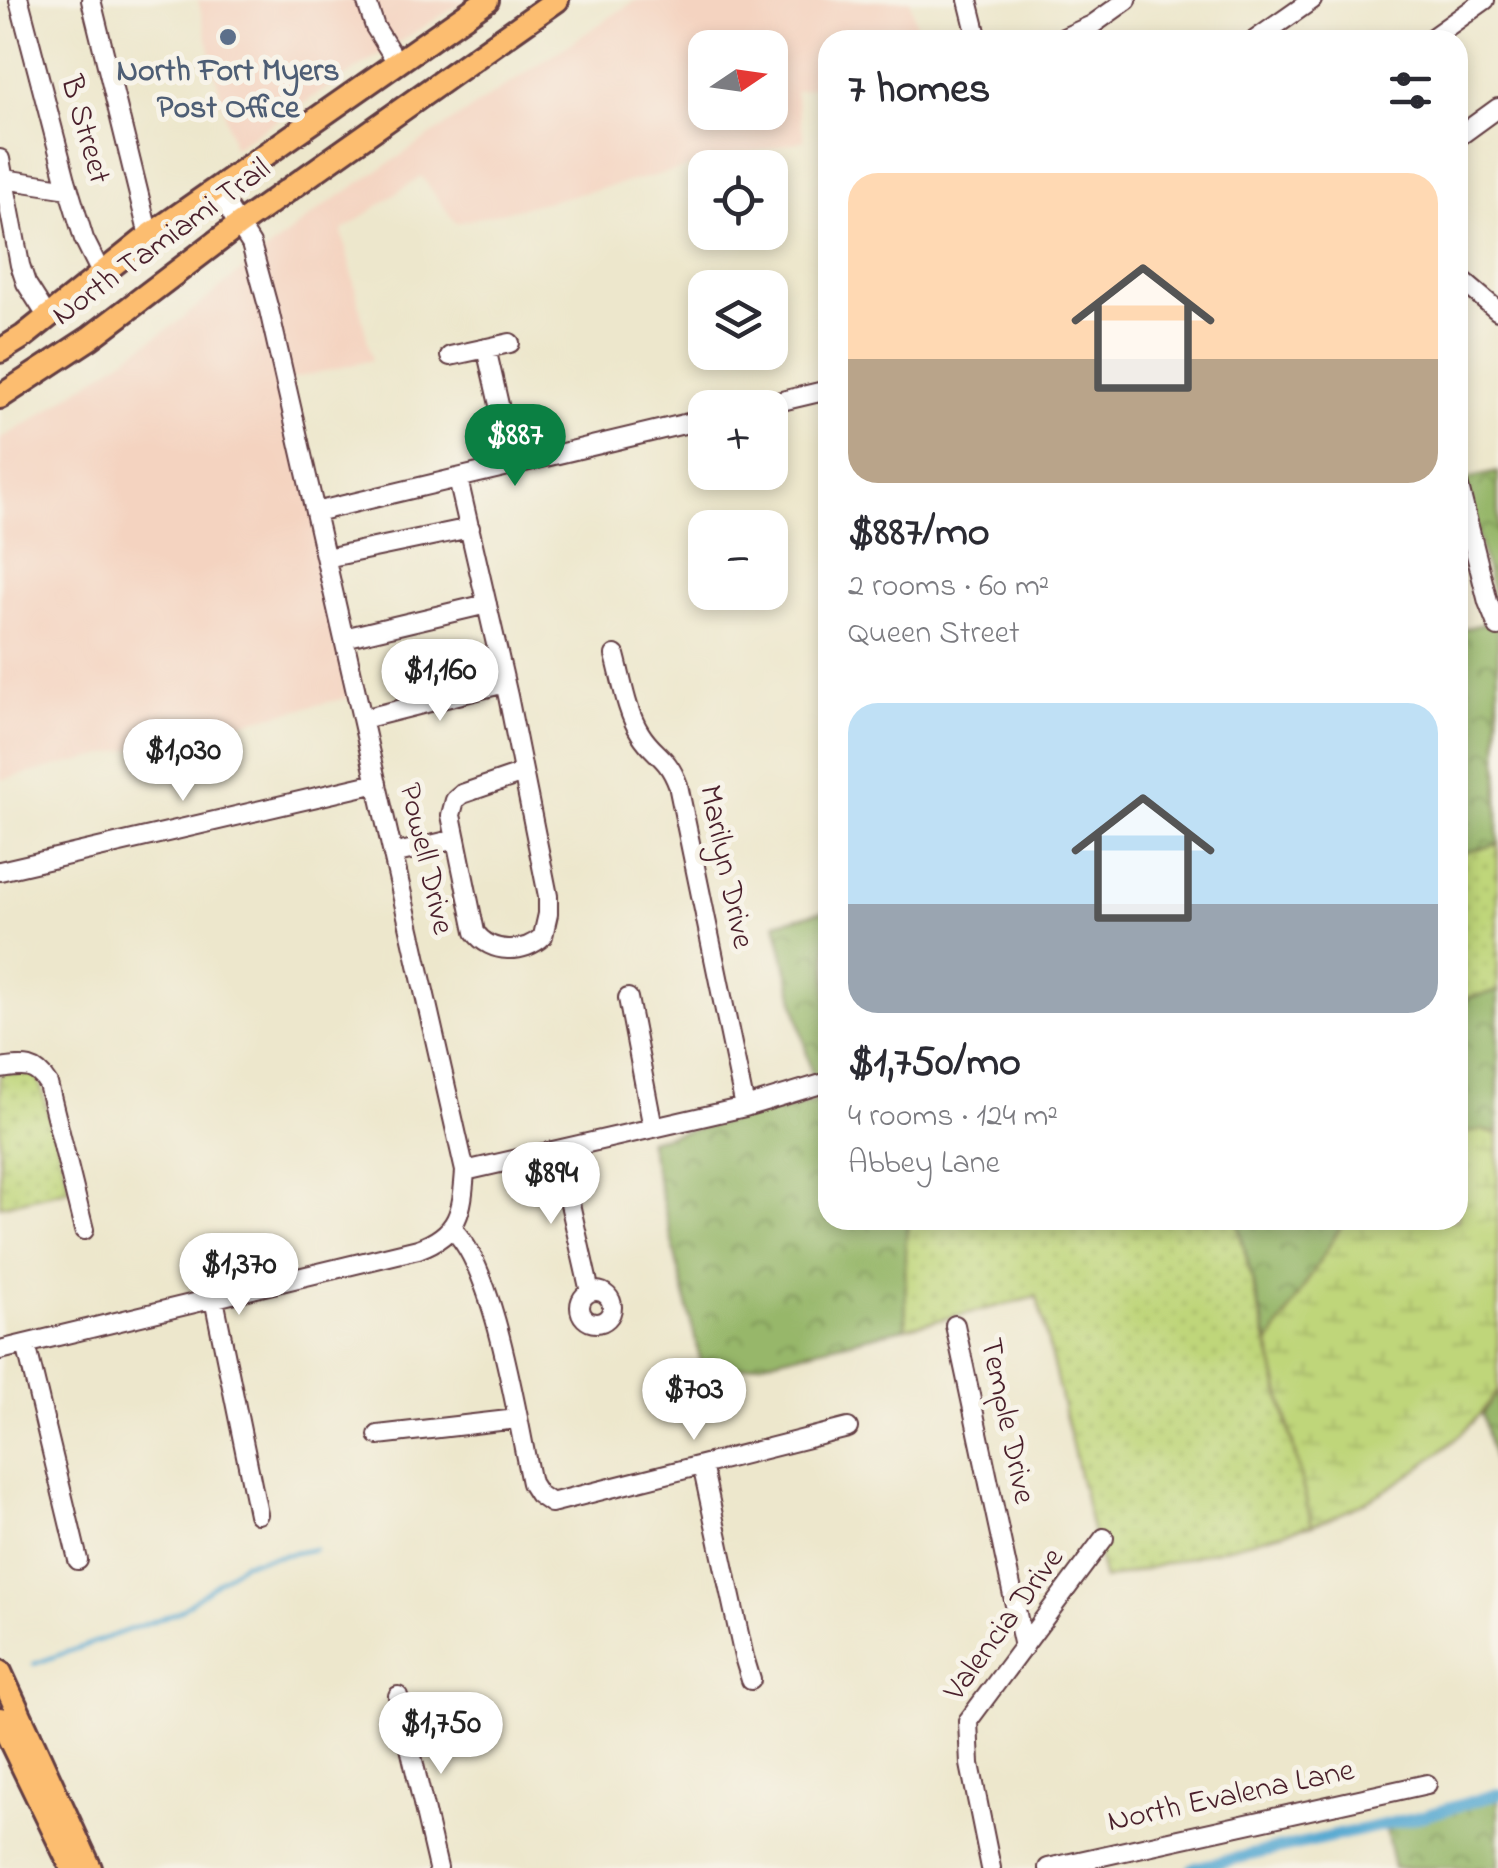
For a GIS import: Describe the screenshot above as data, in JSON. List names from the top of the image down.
{
  "streets": {
    "main road": ["North Tamiami Trail"],
    "street": [
      "B Street",
      "Powell Drive",
      "Marilyn Drive",
      "Temple Drive",
      "Valencia Drive",
      "North Evalena Lane"
    ]
  },
  "crossings": [
    ["B Street", "North Tamiami Trail"],
    ["North Tamiami Trail", "Powell Drive"],
    ["Temple Drive", "Valencia Drive"]
  ],
  "places": ["North Fort Myers Post Office"],
  "north": "right",
  "page": {
    "map_buttons": ["+", "−"],
    "heading": "7 homes",
    "list": [
      {
        "name": "$887/mo",
        "note": "2 rooms · 60 m² · Queen Street"
      },
      {
        "name": "$1,750/mo",
        "note": "4 rooms · 124 m² · Abbey Lane"
      }
    ],
    "price": [
      "$887",
      "$1,160",
      "$1,030",
      "$894",
      "$1,370",
      "$703",
      "$1,750"
    ]
  }
}
